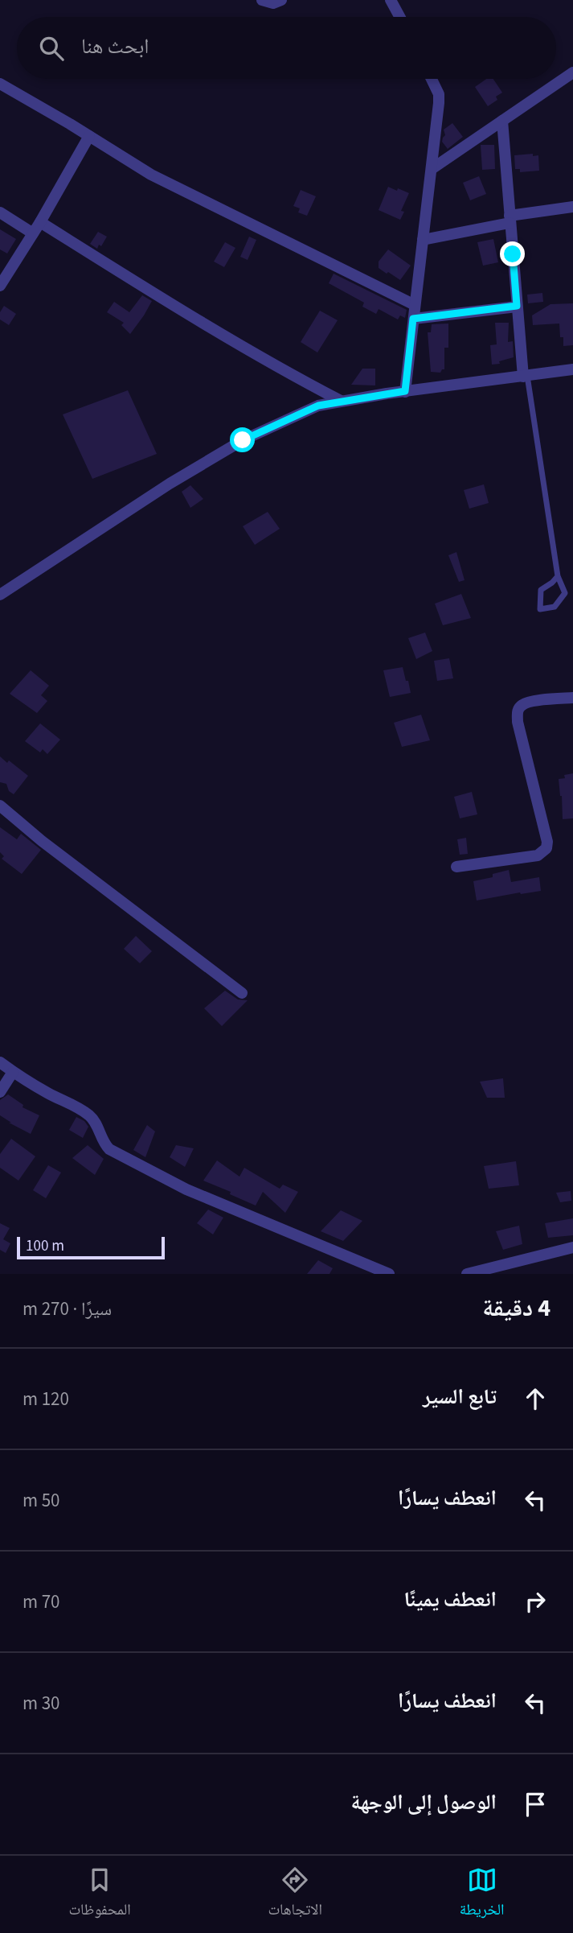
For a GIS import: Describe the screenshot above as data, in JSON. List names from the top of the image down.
{
  "scale_bar": "100 m",
  "page": {
    "search": "ابحث هنا",
    "scale": "100 m",
    "heading": ["4 دقيقة", "سيرًا · 270 m"],
    "list": [
      ["تابع السير", "120 m"],
      ["انعطف يسارًا", "50 m"],
      ["انعطف يمينًا", "70 m"],
      ["انعطف يسارًا", "30 m"],
      "الوصول إلى الوجهة"
    ],
    "nav": ["الخريطة", "الاتجاهات", "المحفوظات"]
  }
}
